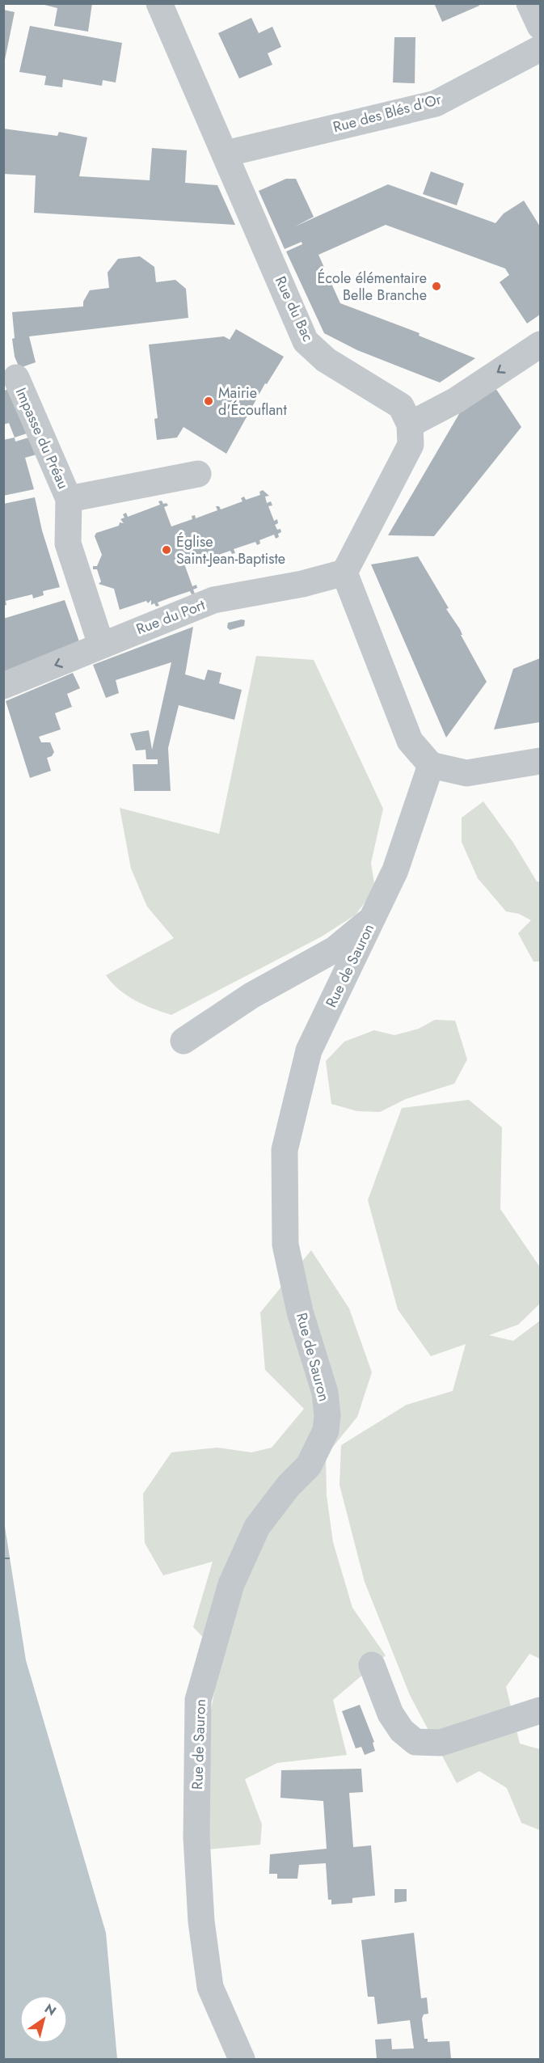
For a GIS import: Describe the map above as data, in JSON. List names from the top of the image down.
{
  "streets": {
    "street": [
      "Rue des Blés d'Or",
      "Rue du Bac",
      "Impasse du Préau",
      "Rue du Port",
      "Rue de Sauron"
    ]
  },
  "crossings": [
    ["Rue des Blés d'Or", "Rue du Bac"]
  ],
  "places": ["École élémentaire Belle Branche", "Mairie d'Écouflant", "Église Saint-Jean-Baptiste"],
  "north": "top right"
}
